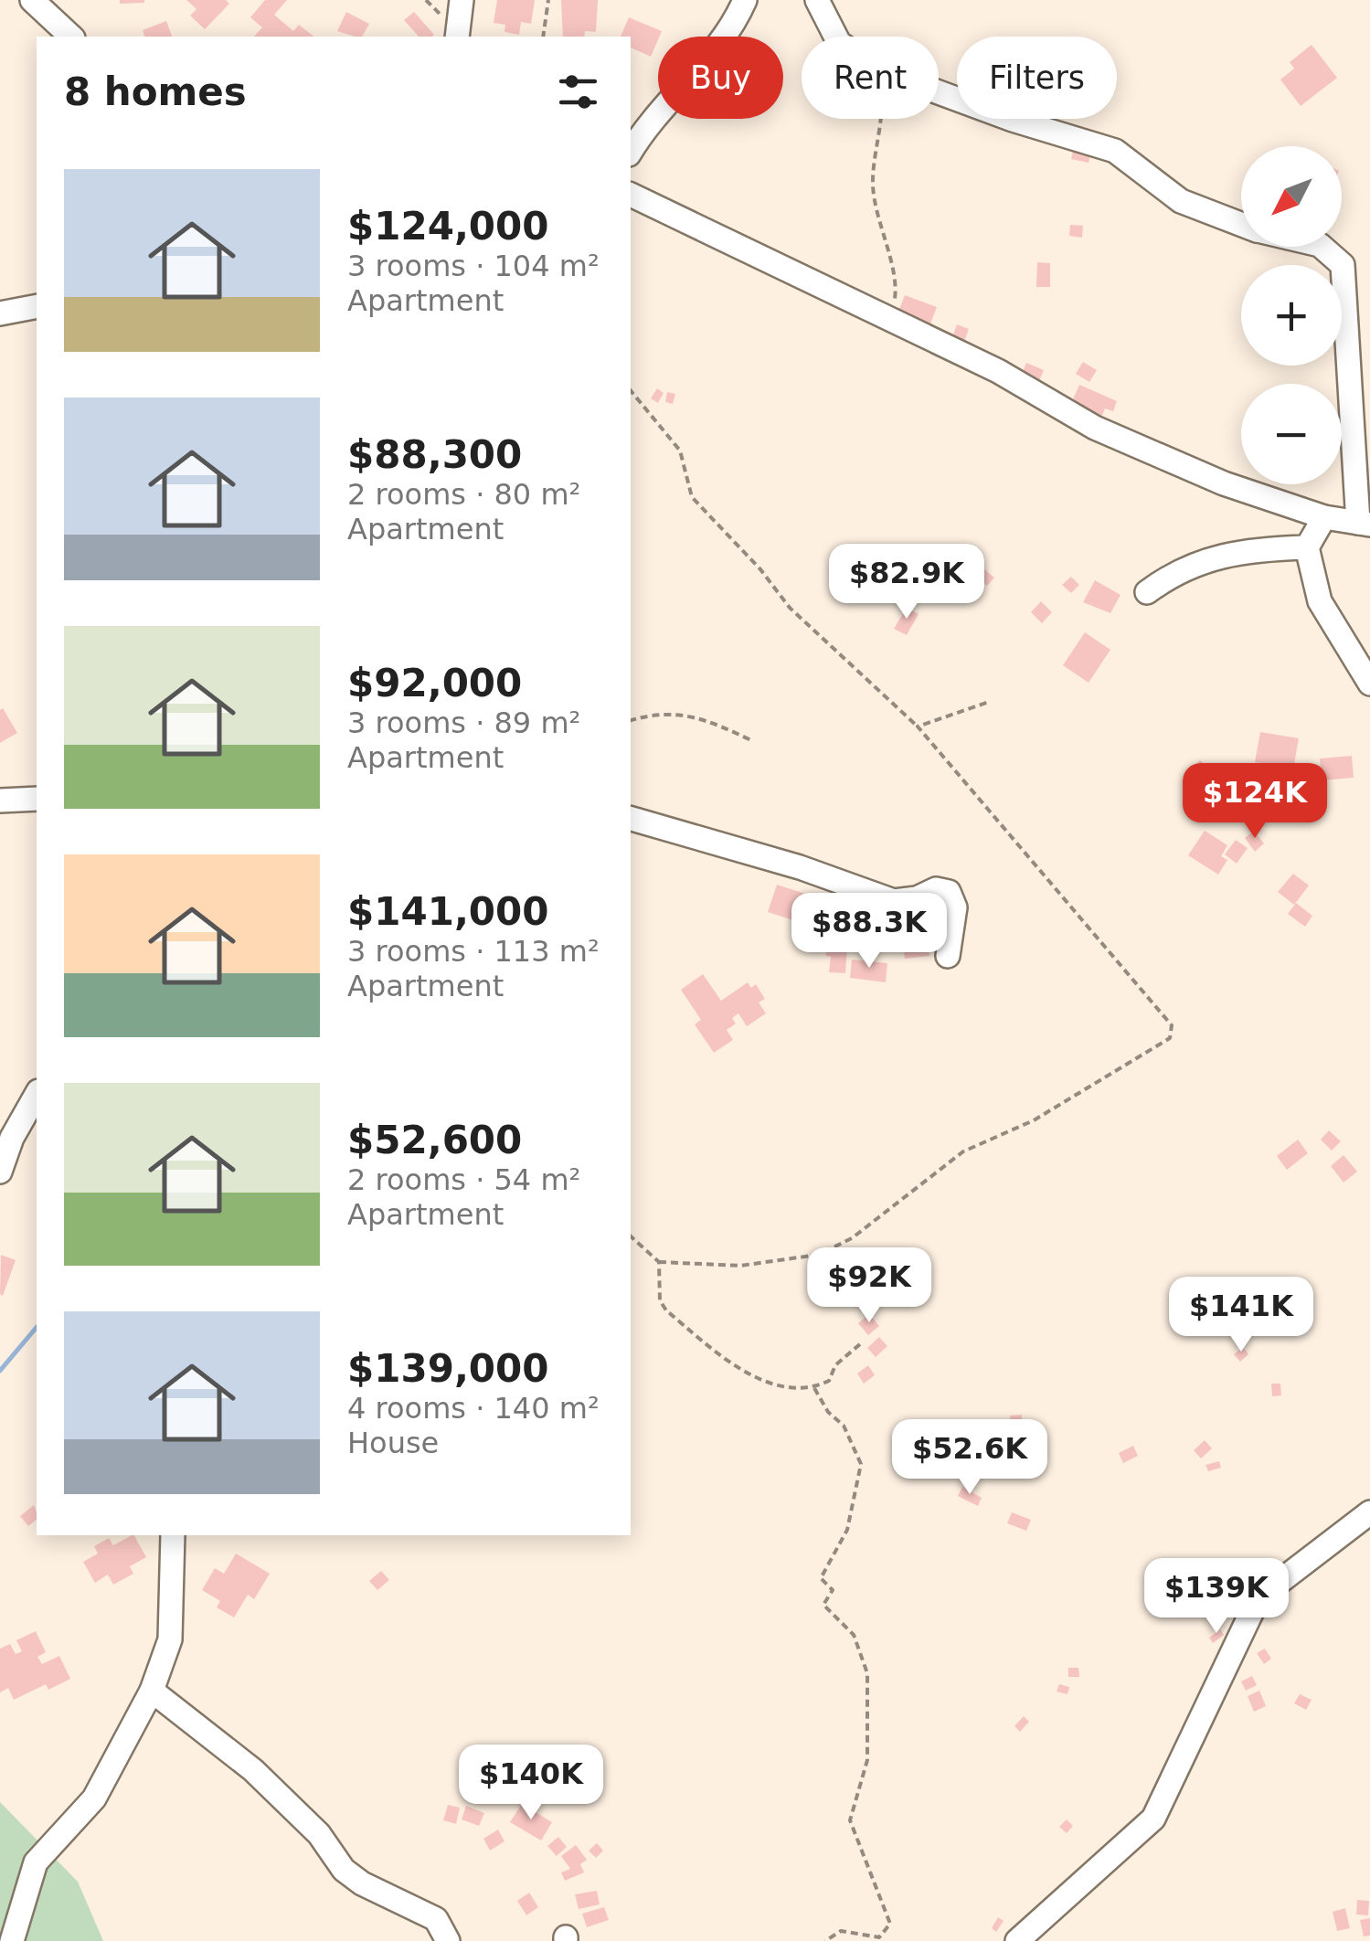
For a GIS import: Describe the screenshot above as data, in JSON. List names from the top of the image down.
{
  "north": "bottom left",
  "page": {
    "chip": ["Buy", "Rent", "Filters"],
    "heading": "8 homes",
    "map_buttons": ["+", "−"],
    "list": [
      {
        "name": "$124,000",
        "note": "3 rooms · 104 m² · Apartment"
      },
      {
        "name": "$88,300",
        "note": "2 rooms · 80 m² · Apartment"
      },
      {
        "name": "$92,000",
        "note": "3 rooms · 89 m² · Apartment"
      },
      {
        "name": "$141,000",
        "note": "3 rooms · 113 m² · Apartment"
      },
      {
        "name": "$52,600",
        "note": "2 rooms · 54 m² · Apartment"
      },
      {
        "name": "$139,000",
        "note": "4 rooms · 140 m² · House"
      }
    ],
    "price": [
      "$82.9K",
      "$124K",
      "$88.3K",
      "$92K",
      "$141K",
      "$52.6K",
      "$139K",
      "$140K"
    ]
  }
}
